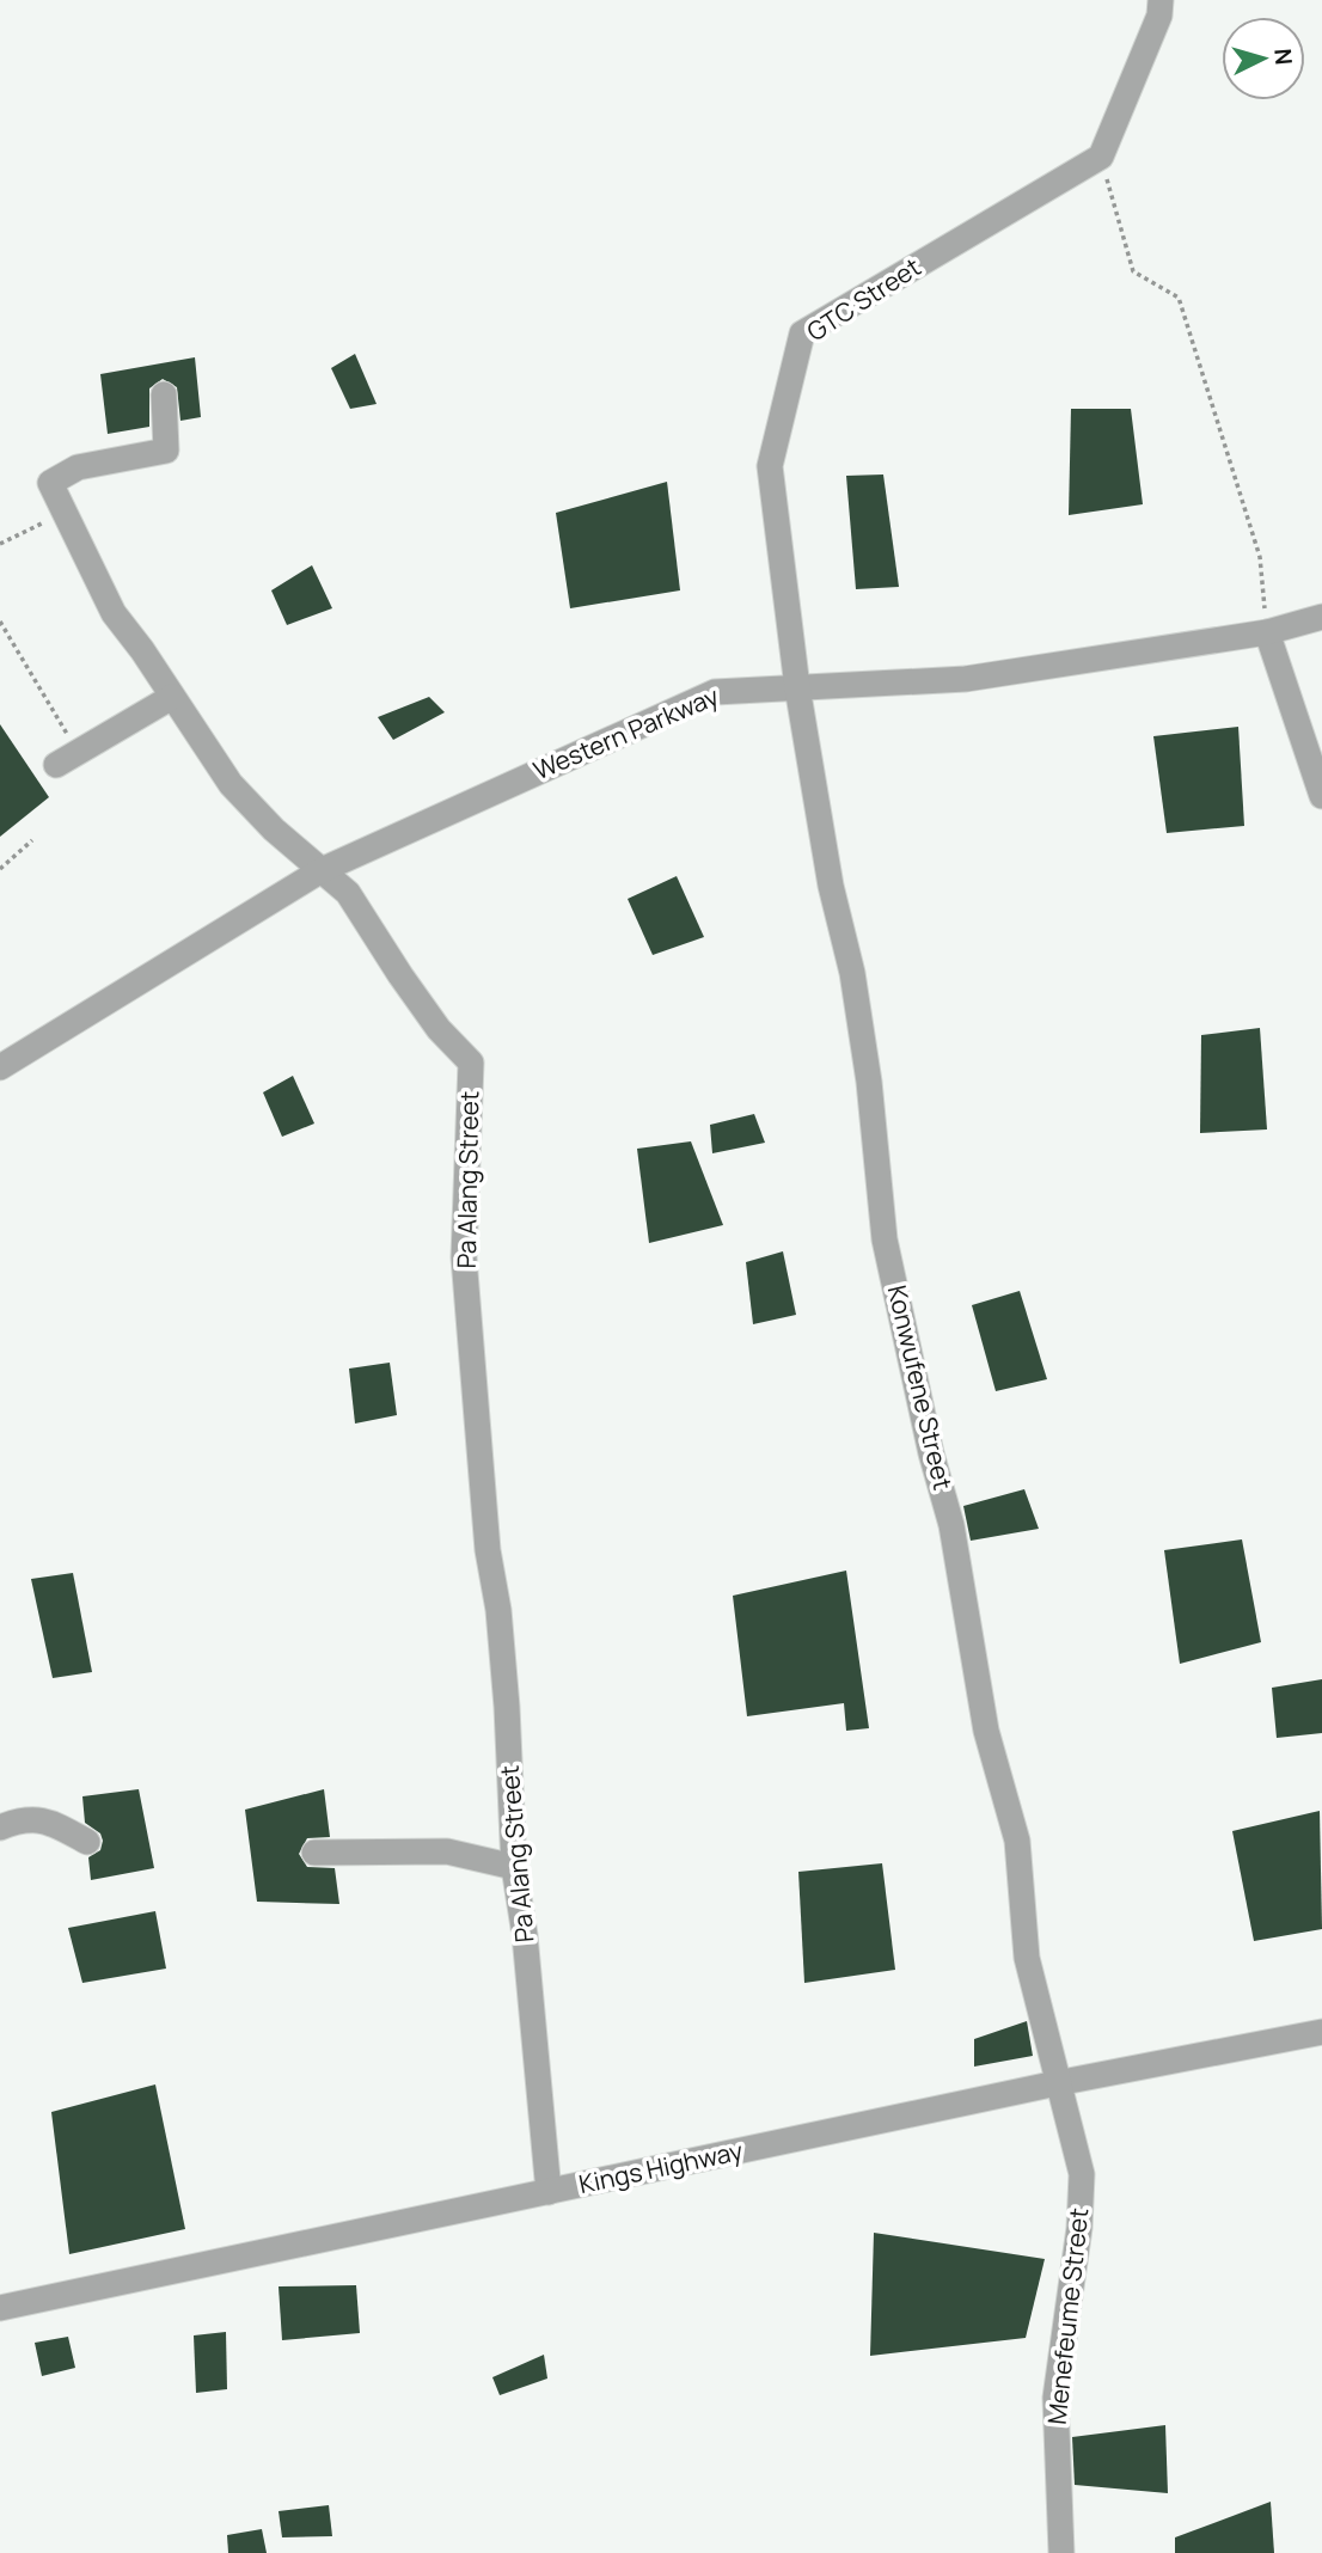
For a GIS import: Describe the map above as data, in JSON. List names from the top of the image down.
{
  "streets": {
    "street": [
      "GTC Street",
      "Western Parkway",
      "Pa Alang Street",
      "Konwufene Street",
      "Kings Highway",
      "Menefeume Street"
    ]
  },
  "crossings": [
    ["GTC Street", "Western Parkway"],
    ["GTC Street", "Konwufene Street"],
    ["Western Parkway", "Pa Alang Street"],
    ["Western Parkway", "Konwufene Street"],
    ["Pa Alang Street", "Kings Highway"],
    ["Konwufene Street", "Kings Highway"],
    ["Konwufene Street", "Menefeume Street"],
    ["Kings Highway", "Menefeume Street"]
  ],
  "north": "right"
}
